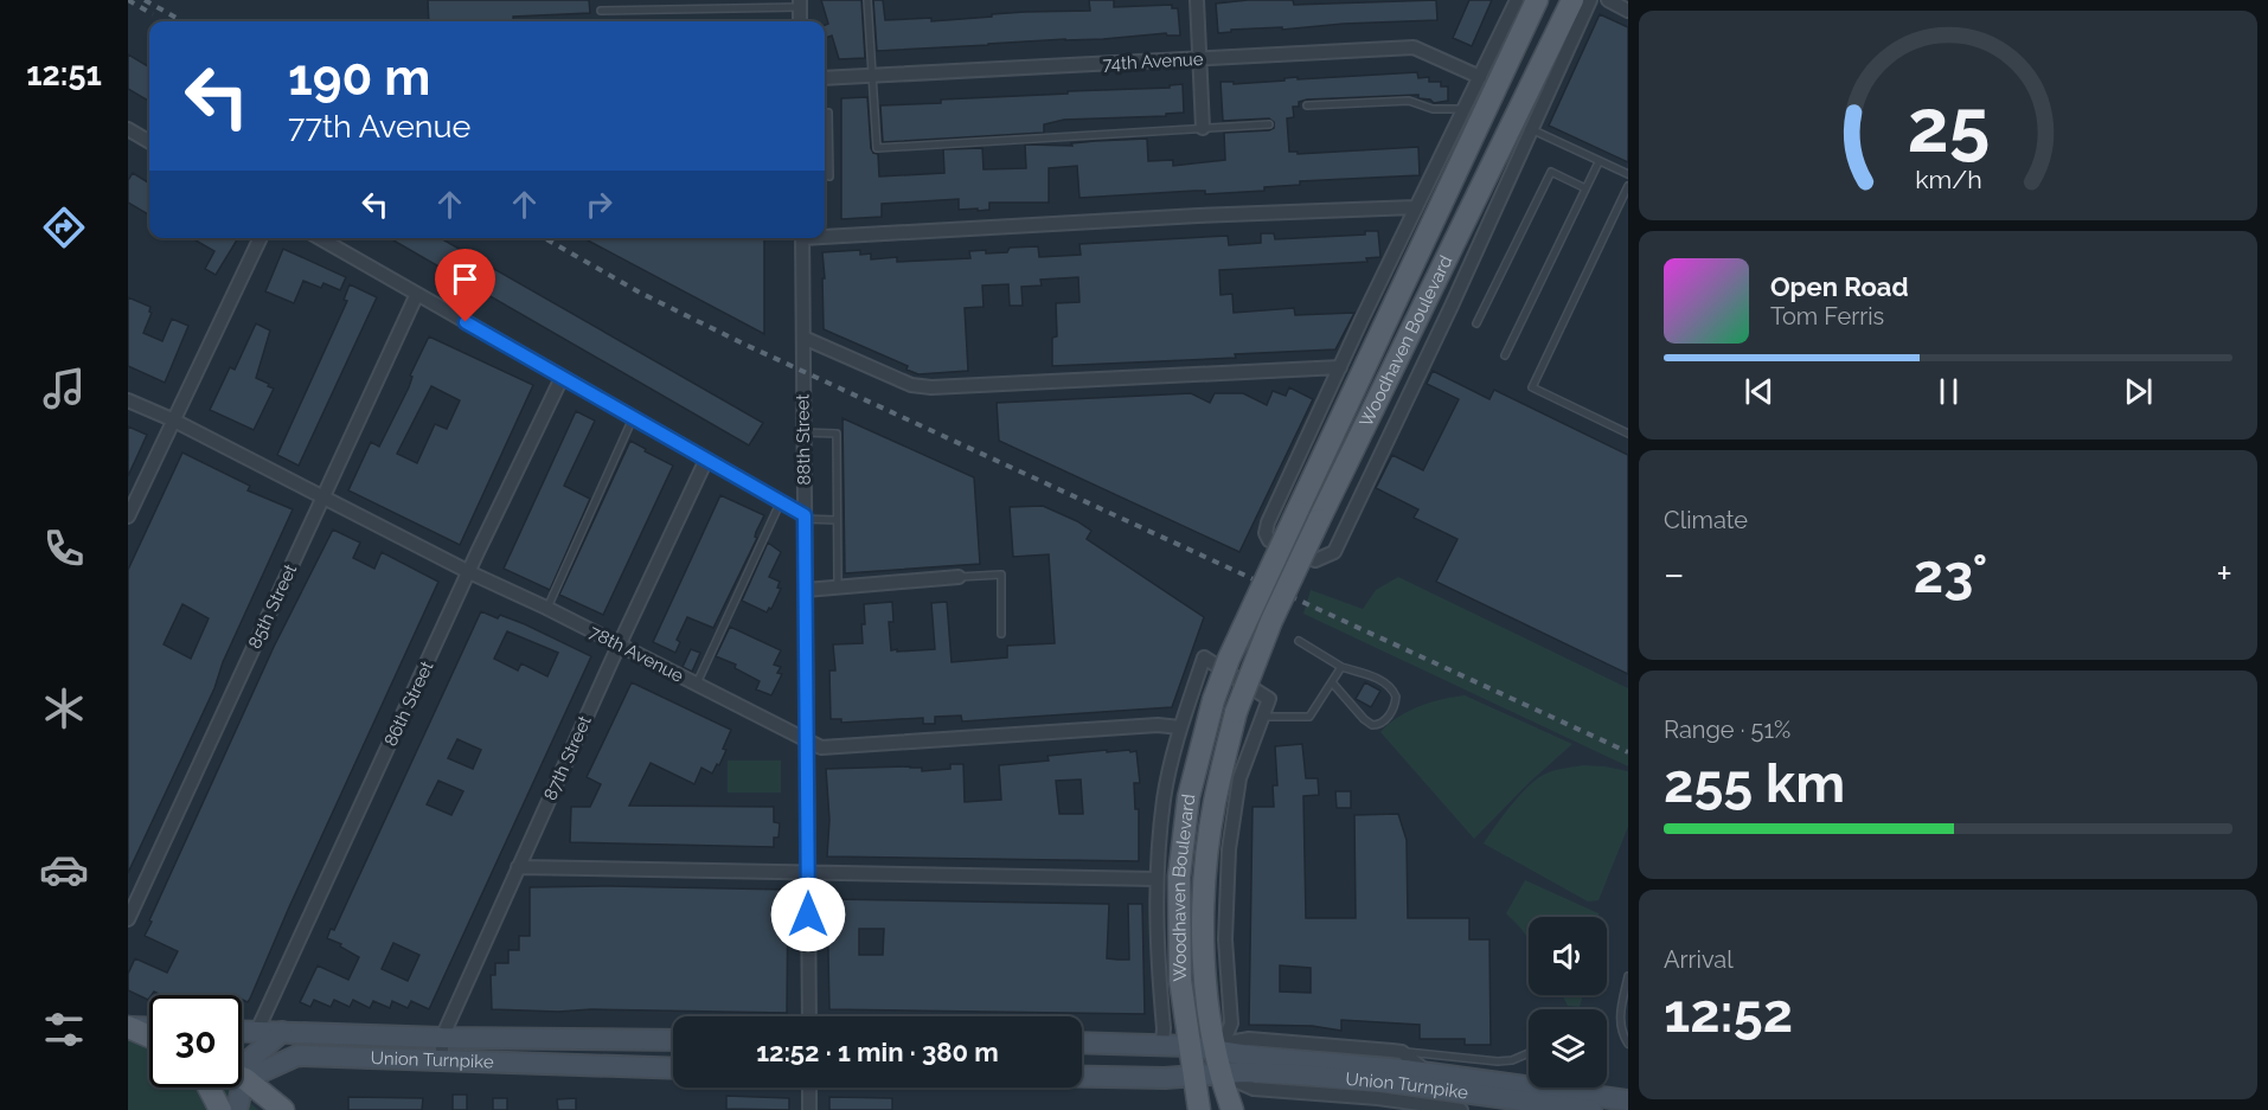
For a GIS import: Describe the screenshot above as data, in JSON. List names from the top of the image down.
{
  "streets": {
    "main road": ["Woodhaven Boulevard", "Union Turnpike"],
    "street": [
      "74th Avenue",
      "88th Street",
      "85th Street",
      "78th Avenue",
      "86th Street",
      "87th Street"
    ]
  },
  "crossings": [
    ["Woodhaven Boulevard", "78th Avenue"],
    ["Woodhaven Boulevard", "Union Turnpike"],
    ["88th Street", "78th Avenue"],
    ["85th Street", "78th Avenue"],
    ["78th Avenue", "86th Street"],
    ["78th Avenue", "87th Street"],
    ["86th Street", "Union Turnpike"],
    ["87th Street", "Union Turnpike"]
  ],
  "page": {
    "tabs": "12:51",
    "turn": ["190 m", "77th Avenue"],
    "song": ["Open Road", "Tom Ferris"],
    "tile": [
      "Climate",
      ["Range · 51%", "255 km"],
      ["Arrival", "12:52"]
    ],
    "heat": ["−", "23°", "+"],
    "limit": "30",
    "trip": "12:52 · 1 min · 380 m",
    "gauge": ["25", "km/h"]
  }
}
